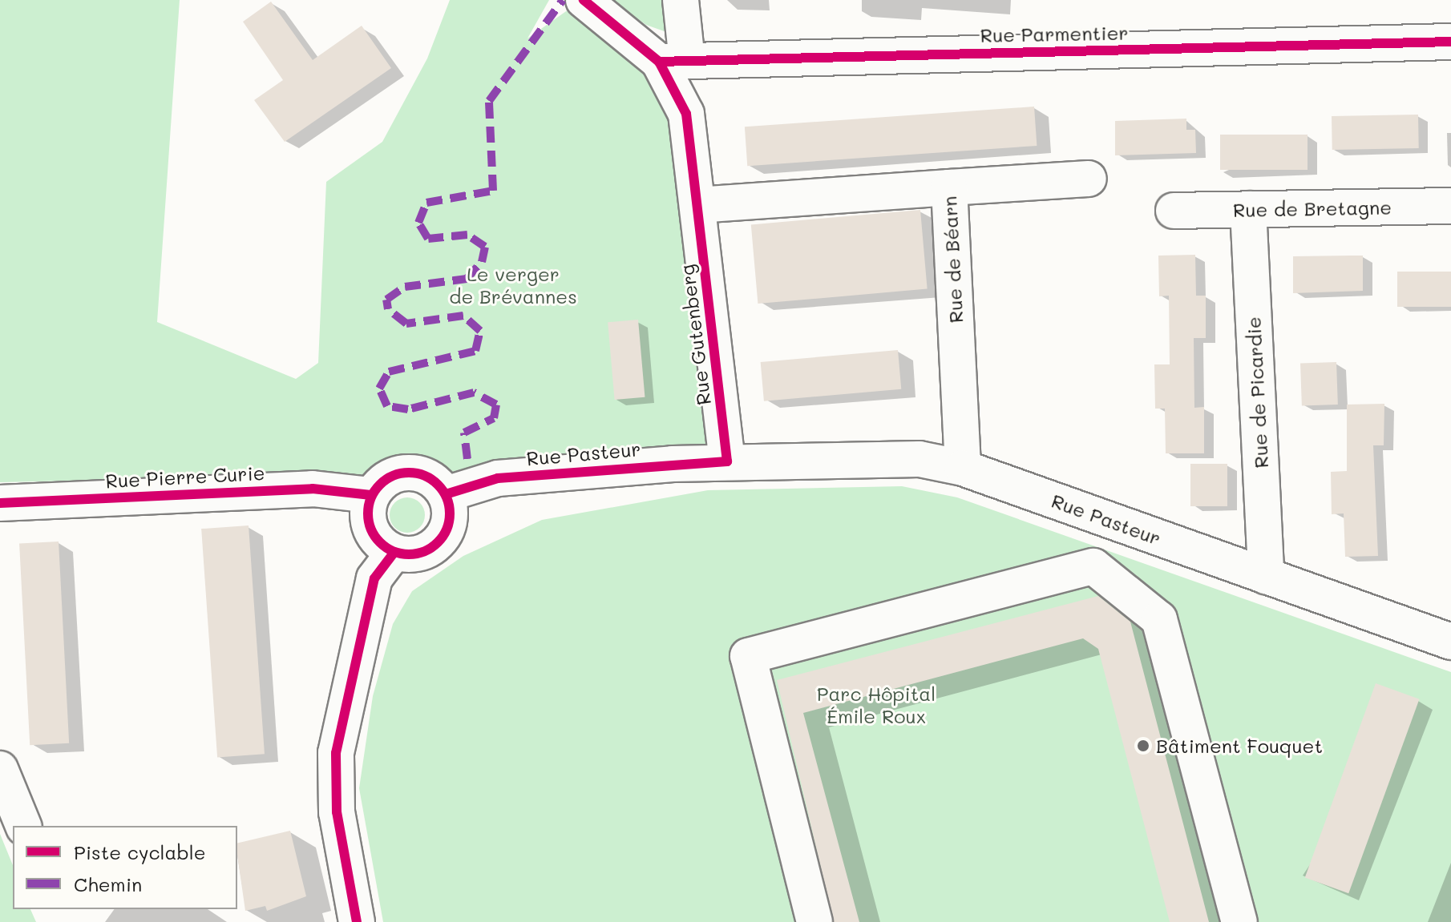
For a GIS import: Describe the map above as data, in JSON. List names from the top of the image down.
{
  "streets": {
    "street": [
      "Rue Parmentier",
      "Rue de Bretagne",
      "Rue de Béarn",
      "Rue Gutenberg",
      "Rue de Picardie",
      "Rue Pasteur",
      "Rue Pierre Curie"
    ]
  },
  "crossings": [
    ["Rue Parmentier", "Rue Gutenberg"],
    ["Rue de Bretagne", "Rue de Picardie"],
    ["Rue de Béarn", "Rue Gutenberg"],
    ["Rue de Béarn", "Rue Pasteur"],
    ["Rue Gutenberg", "Rue Pasteur"],
    ["Rue de Picardie", "Rue Pasteur"],
    ["Rue Pasteur", "Rue Pierre Curie"]
  ],
  "parks": ["Le verger de Brévannes", "Parc Hôpital Émile Roux"],
  "places": ["Bâtiment Fouquet"],
  "legend": ["Piste cyclable", "Chemin"]
}
